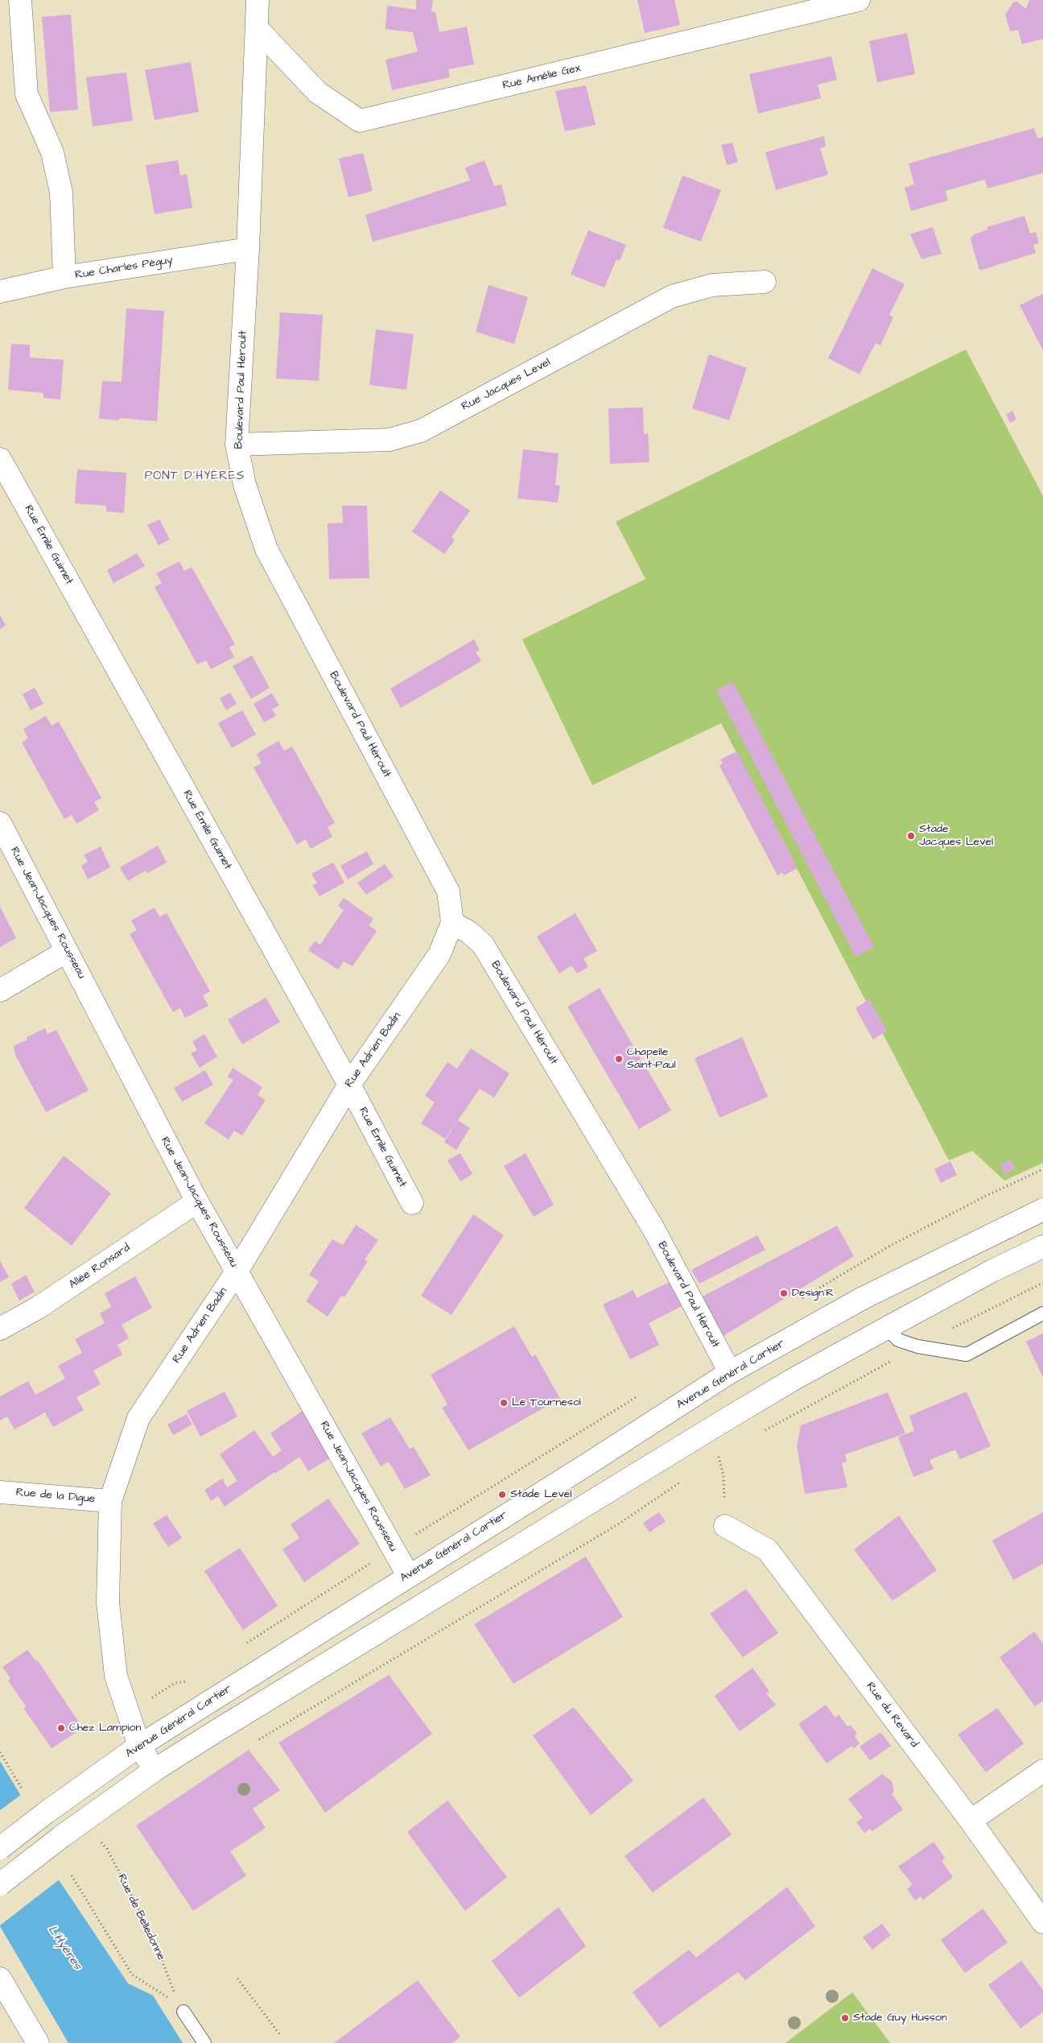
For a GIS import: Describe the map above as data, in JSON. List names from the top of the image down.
{
  "streets": {
    "street": [
      "Rue Amélie Gex",
      "Rue Charles Péguy",
      "Rue Jacques Level",
      "Boulevard Paul Héroult",
      "Rue Émile Guimet",
      "Rue Jean-Jacques Rousseau",
      "Rue Adrien Badin",
      "Allée Ronsard",
      "Avenue Général Cartier",
      "Rue de la Digue",
      "Rue du Revard"
    ],
    "path": ["Rue de Belledonne"]
  },
  "crossings": [
    ["Rue Amélie Gex", "Boulevard Paul Héroult"],
    ["Rue Charles Péguy", "Boulevard Paul Héroult"],
    ["Rue Jacques Level", "Boulevard Paul Héroult"],
    ["Boulevard Paul Héroult", "Rue Adrien Badin"],
    ["Boulevard Paul Héroult", "Avenue Général Cartier"],
    ["Rue Émile Guimet", "Rue Adrien Badin"],
    ["Rue Jean-Jacques Rousseau", "Rue Adrien Badin"],
    ["Rue Jean-Jacques Rousseau", "Allée Ronsard"],
    ["Rue Jean-Jacques Rousseau", "Avenue Général Cartier"],
    ["Rue Adrien Badin", "Avenue Général Cartier"],
    ["Rue Adrien Badin", "Rue de la Digue"]
  ],
  "districts": ["PONT D'HYÈRES"],
  "water": ["L'Hyères"],
  "places": [
    "Stade Jacques Level",
    "Chapelle Saint-Paul",
    "Design'R",
    "Le Tournesol",
    "Stade Level",
    "Chez Lampion",
    "Stade Guy Husson"
  ]
}
